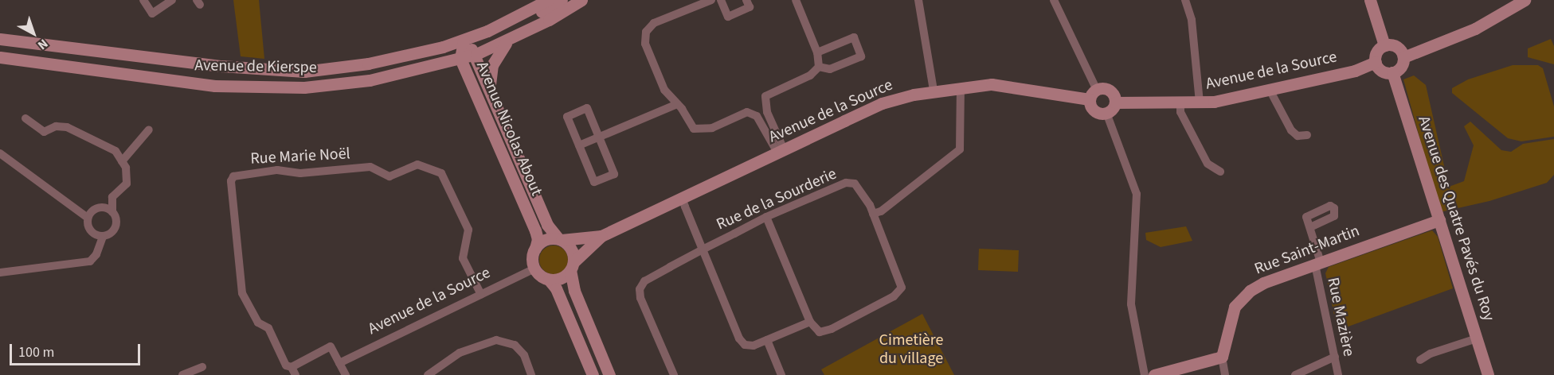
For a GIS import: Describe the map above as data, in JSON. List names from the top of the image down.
{
  "streets": {
    "main road": [
      "Avenue de Kierspe",
      "Avenue de la Source",
      "Avenue Nicolas About",
      "Avenue des Quatre Pavés du Roy",
      "Rue Saint-Martin"
    ],
    "street": ["Rue Marie Noël", "Rue de la Sourderie", "Rue Mazière"]
  },
  "crossings": [
    ["Avenue de Kierspe", "Avenue Nicolas About"],
    ["Avenue de la Source", "Avenue Nicolas About"],
    ["Avenue de la Source", "Rue Marie Noël"],
    ["Avenue de la Source", "Avenue des Quatre Pavés du Roy"],
    ["Avenue des Quatre Pavés du Roy", "Rue Saint-Martin"],
    ["Rue Saint-Martin", "Rue Mazière"]
  ],
  "parks": ["Cimetière du village"],
  "scale_bar": "100 m",
  "north": "bottom right"
}
